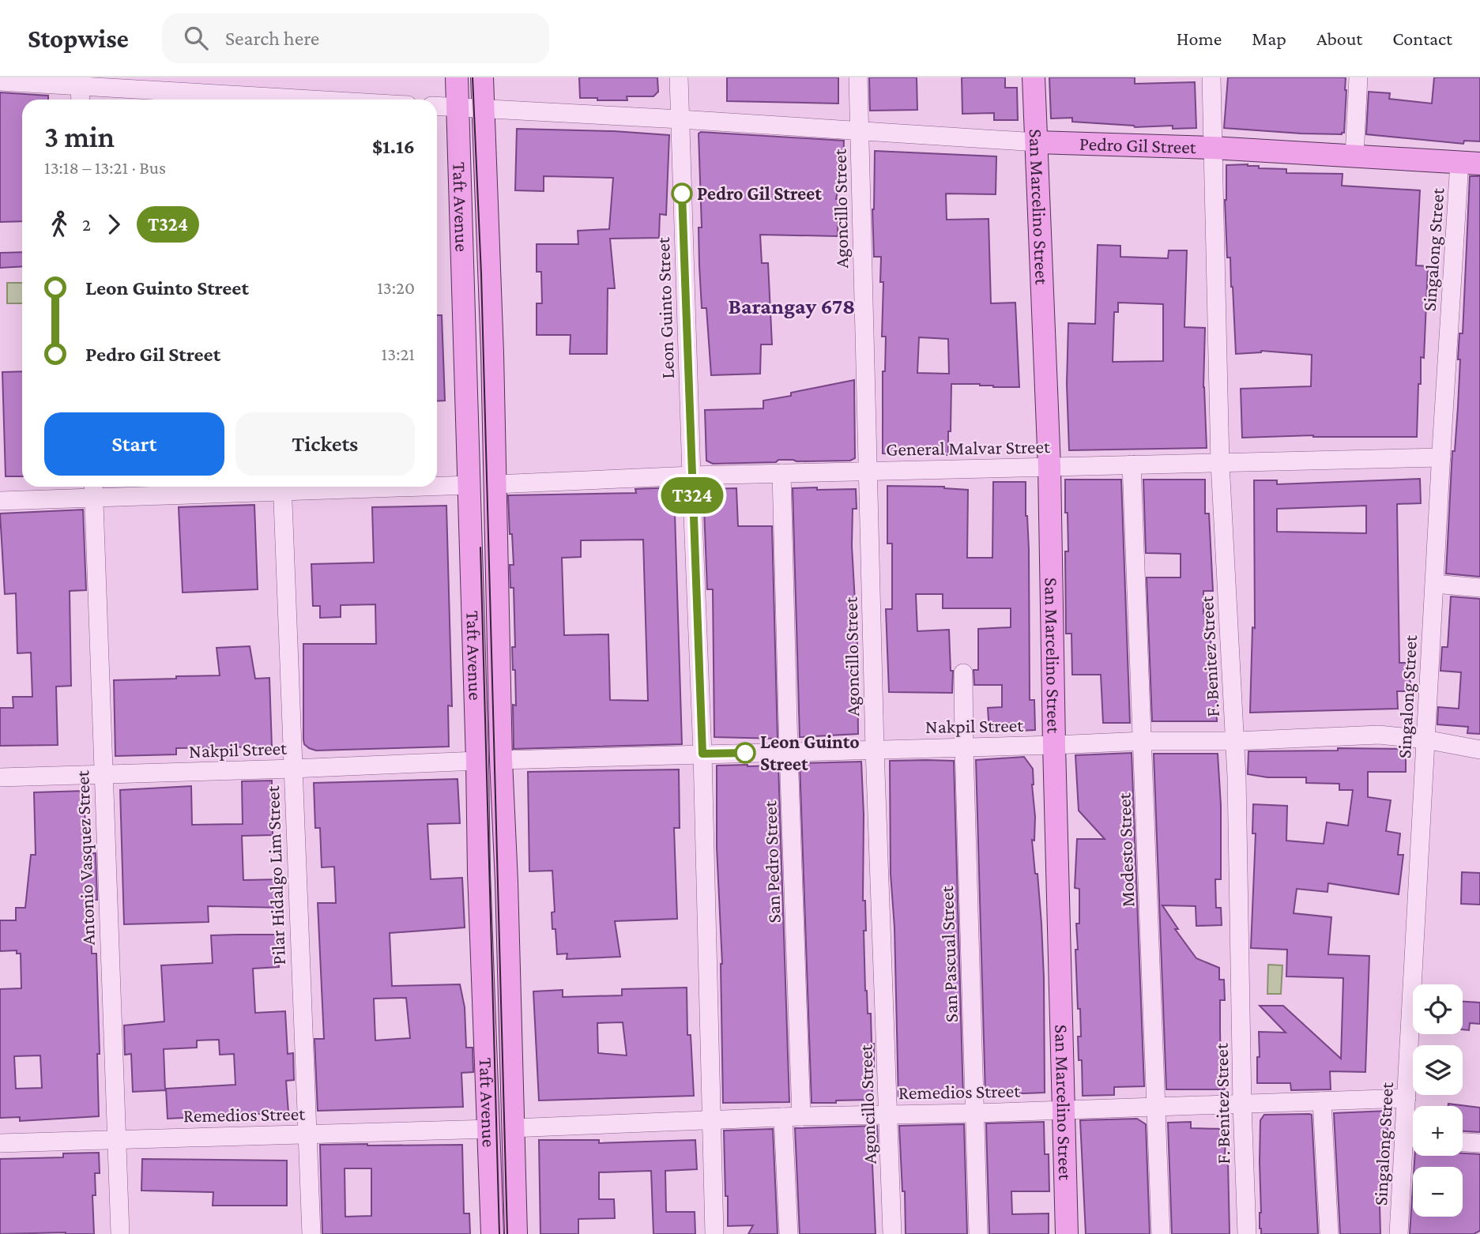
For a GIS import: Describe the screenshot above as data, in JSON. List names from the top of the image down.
{
  "streets": {
    "main road": ["Pedro Gil Street", "Taft Avenue", "San Marcelino Street"],
    "street": [
      "Agoncillo Street",
      "Singalong Street",
      "Leon Guinto Street",
      "General Malvar Street",
      "F. Benitez Street",
      "Nakpil Street",
      "Modesto Street",
      "Antonio Vasquez Street",
      "San Pedro Street",
      "Pilar Hidalgo Lim Street",
      "San Pascual Street",
      "Remedios Street"
    ]
  },
  "crossings": [
    ["Pedro Gil Street", "Taft Avenue"],
    ["Pedro Gil Street", "San Marcelino Street"],
    ["Pedro Gil Street", "Agoncillo Street"],
    ["Pedro Gil Street", "Singalong Street"],
    ["Pedro Gil Street", "Leon Guinto Street"],
    ["Pedro Gil Street", "F. Benitez Street"],
    ["Taft Avenue", "General Malvar Street"],
    ["Taft Avenue", "Nakpil Street"],
    ["Taft Avenue", "Remedios Street"],
    ["San Marcelino Street", "General Malvar Street"],
    ["San Marcelino Street", "Nakpil Street"],
    ["San Marcelino Street", "Remedios Street"],
    ["Agoncillo Street", "General Malvar Street"],
    ["Agoncillo Street", "Nakpil Street"],
    ["Agoncillo Street", "Remedios Street"],
    ["Singalong Street", "General Malvar Street"],
    ["Singalong Street", "Nakpil Street"],
    ["Singalong Street", "Remedios Street"],
    ["Leon Guinto Street", "General Malvar Street"],
    ["Leon Guinto Street", "Nakpil Street"],
    ["Leon Guinto Street", "Remedios Street"],
    ["General Malvar Street", "F. Benitez Street"],
    ["General Malvar Street", "Modesto Street"],
    ["General Malvar Street", "San Pedro Street"],
    ["F. Benitez Street", "Nakpil Street"],
    ["F. Benitez Street", "Remedios Street"],
    ["Nakpil Street", "Modesto Street"],
    ["Nakpil Street", "Antonio Vasquez Street"],
    ["Nakpil Street", "San Pedro Street"],
    ["Nakpil Street", "Pilar Hidalgo Lim Street"],
    ["Nakpil Street", "San Pascual Street"],
    ["Modesto Street", "Remedios Street"],
    ["Antonio Vasquez Street", "Remedios Street"],
    ["San Pedro Street", "Remedios Street"],
    ["Pilar Hidalgo Lim Street", "Remedios Street"],
    ["San Pascual Street", "Remedios Street"]
  ],
  "districts": ["Barangay 678"],
  "places": ["Pedro Gil Street", "Leon Guinto Street"],
  "lines": ["bus line T324"],
  "page": {
    "header": "Stopwise",
    "search": "Search here",
    "nav": [
      "Home",
      "Map",
      "About",
      "Contact"
    ],
    "on_map": "T324",
    "heading": ["3 min", "13:18 – 13:21 · Bus", "$1.16"],
    "legs": ["2", "T324"],
    "list": [
      {
        "name": "Leon Guinto Street",
        "value": "13:20"
      },
      {
        "name": "Pedro Gil Street",
        "value": "13:21"
      }
    ],
    "buttons": ["Start", "Tickets"],
    "map_buttons": ["+", "−"]
  }
}
